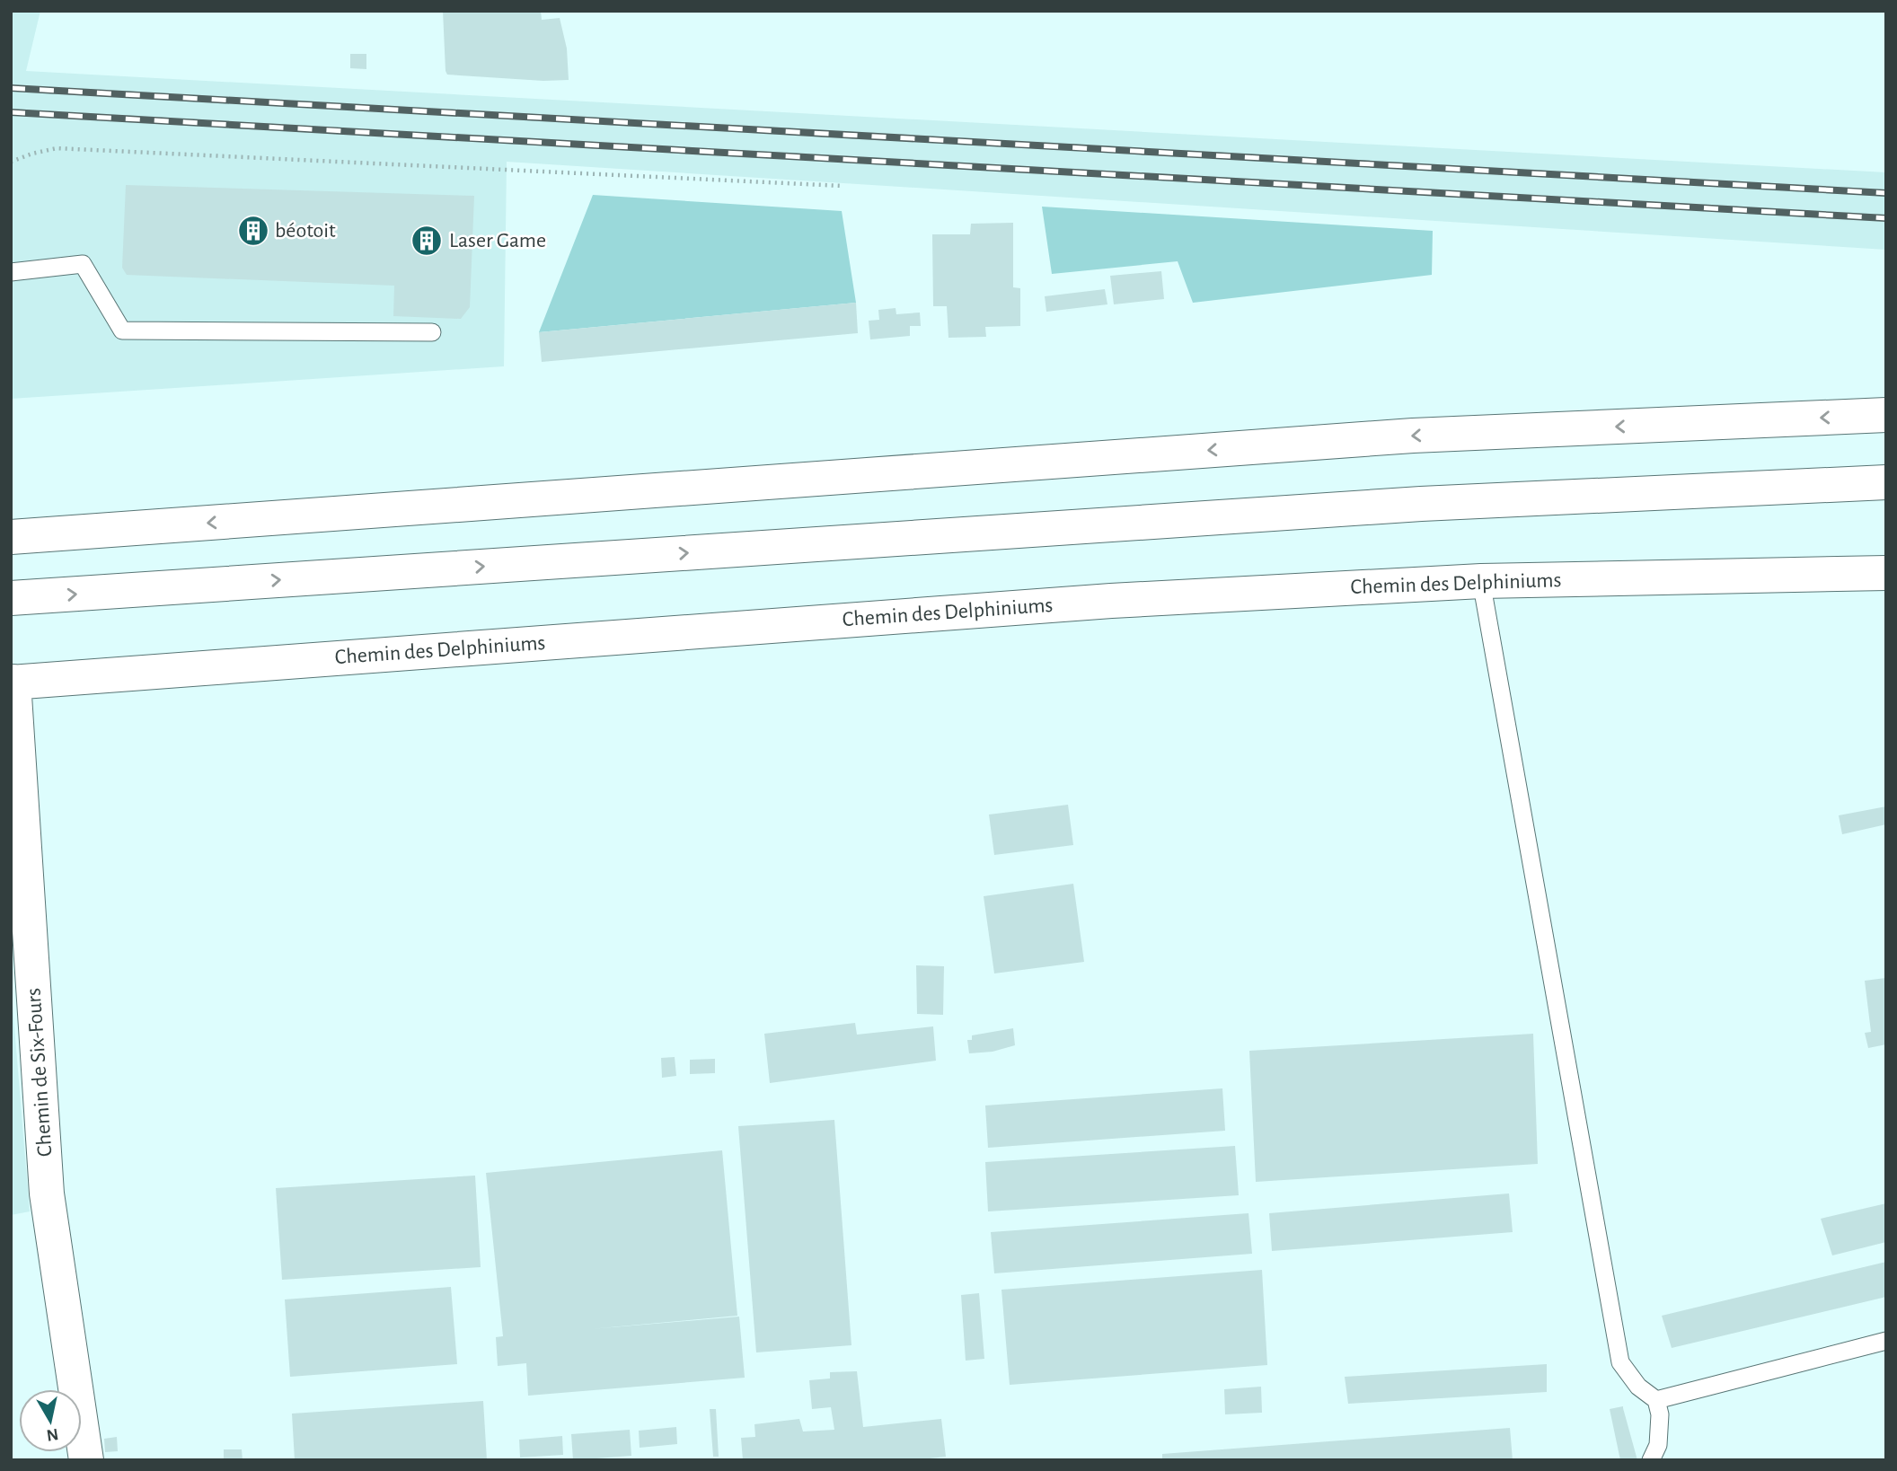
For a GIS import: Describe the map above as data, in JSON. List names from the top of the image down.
{
  "streets": {
    "main road": ["Chemin des Delphiniums", "Chemin de Six-Fours"]
  },
  "crossings": [
    ["Chemin des Delphiniums", "Chemin de Six-Fours"]
  ],
  "places": {
    "building": ["béotoit", "Laser Game"]
  },
  "north": "bottom"
}
